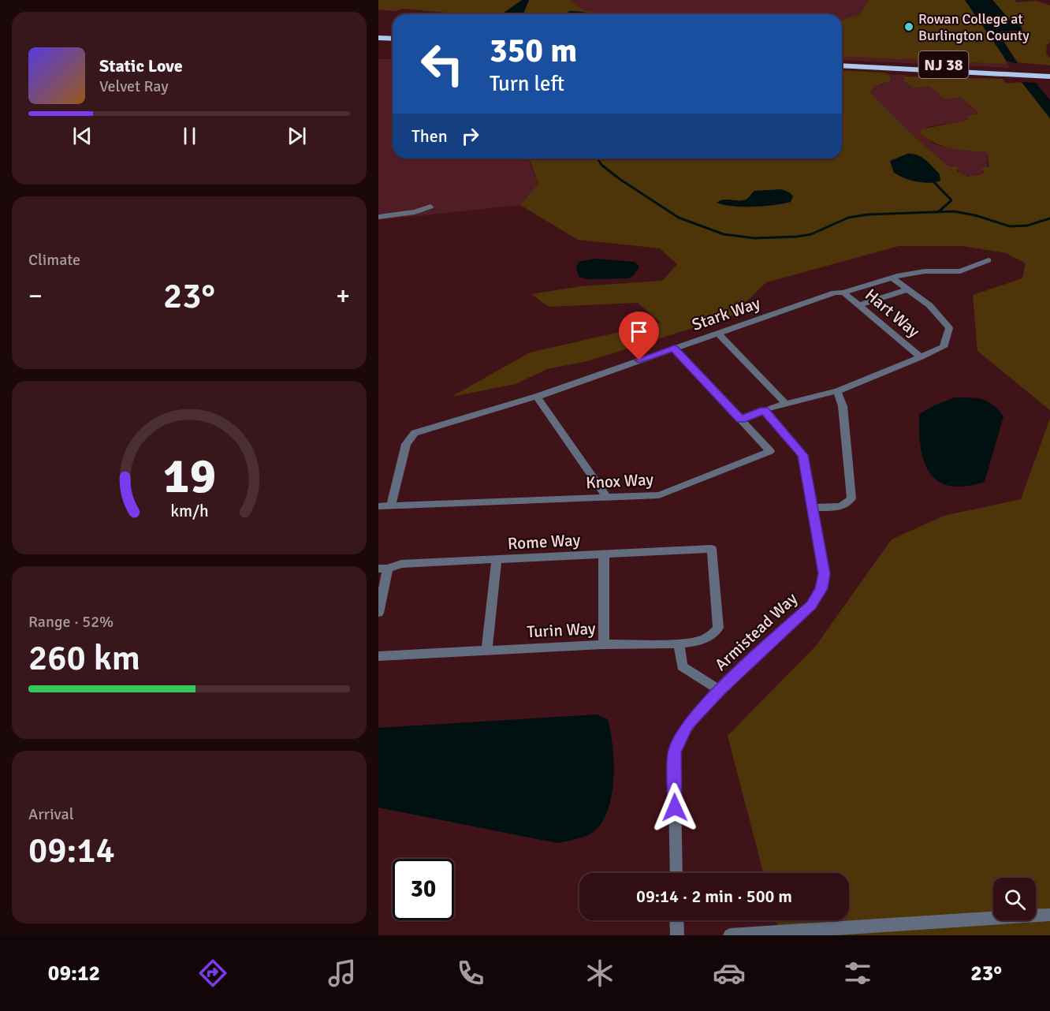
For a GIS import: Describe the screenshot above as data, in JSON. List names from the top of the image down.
{
  "streets": {
    "highway": ["NJ 38"],
    "street": [
      "Hart Way",
      "Stark Way",
      "Knox Way",
      "Rome Way",
      "Turin Way",
      "Armistead Way"
    ]
  },
  "crossings": [
    ["Hart Way", "Stark Way"],
    ["Stark Way", "Knox Way"],
    ["Rome Way", "Turin Way"]
  ],
  "places": ["Rowan College at Burlington County"],
  "page": {
    "turn": ["350 m", "Turn left"],
    "song": ["Static Love", "Velvet Ray"],
    "then": "Then",
    "tile": [
      "Climate",
      ["Range · 52%", "260 km"],
      ["Arrival", "09:14"]
    ],
    "heat": ["−", "23°", "+"],
    "limit": "30",
    "trip": "09:14 · 2 min · 500 m",
    "tabs": ["09:12", "23°"],
    "gauge": ["19", "km/h"]
  }
}
